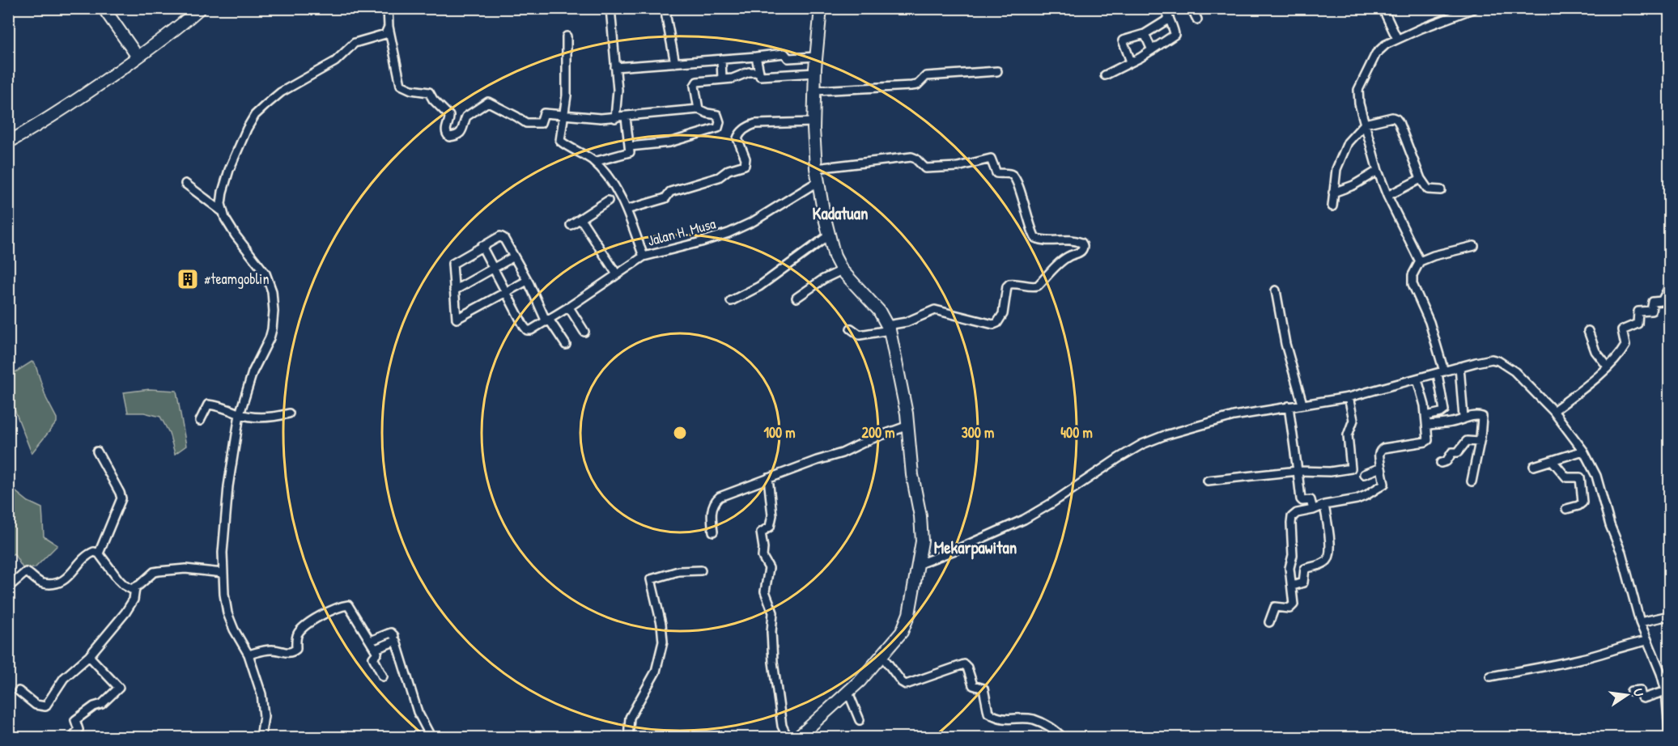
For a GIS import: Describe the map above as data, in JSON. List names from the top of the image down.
{
  "streets": {
    "street": ["Jalan H. Musa"]
  },
  "districts": ["Kadatuan", "Mekarpawitan"],
  "places": {
    "building": ["#teamgoblin"]
  },
  "north": "right",
  "rings": [
    "100 m",
    "200 m",
    "300 m",
    "400 m"
  ]
}
